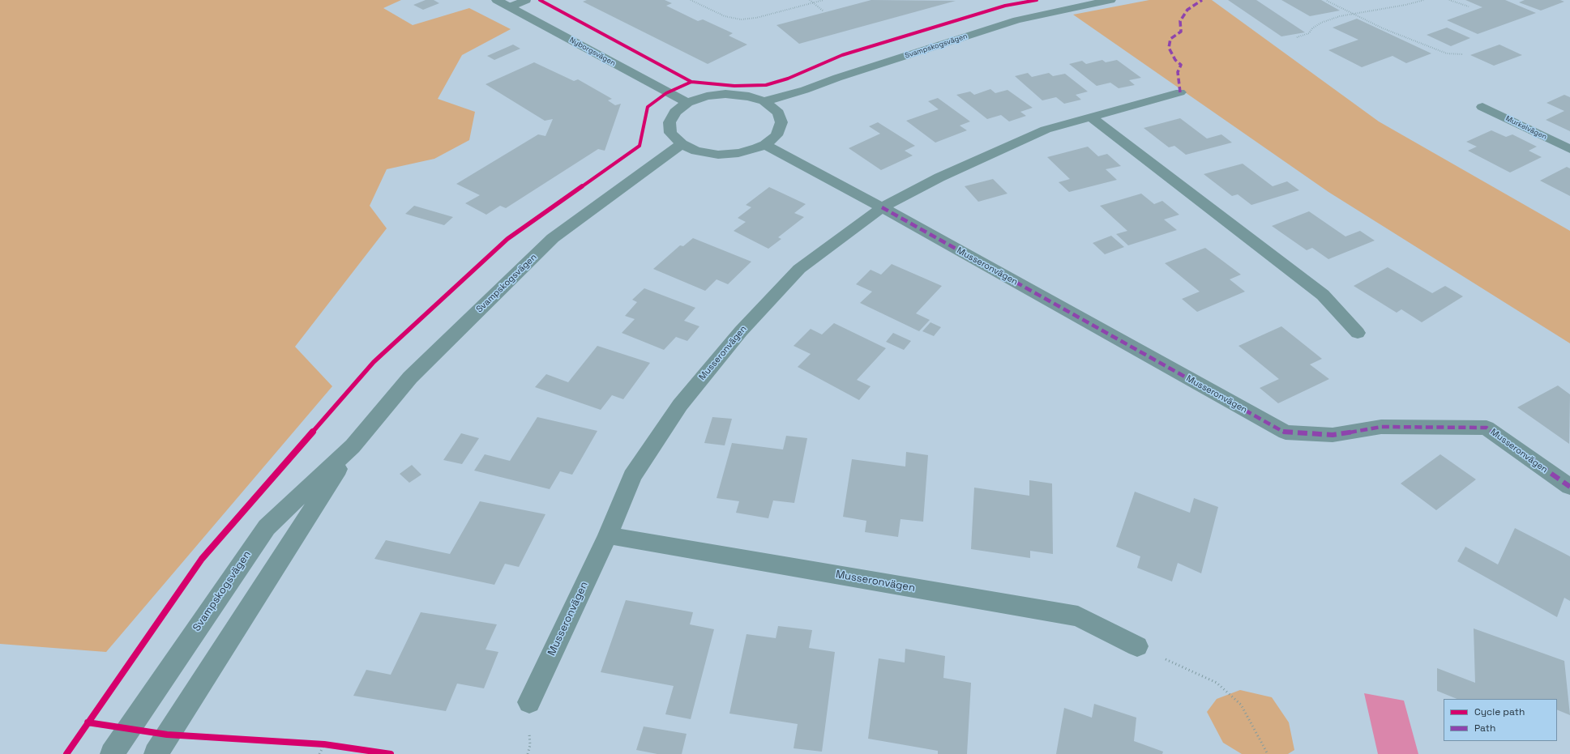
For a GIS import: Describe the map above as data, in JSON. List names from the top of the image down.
{
  "streets": {
    "street": [
      "Svampskogsvägen",
      "Nyborgsvägen",
      "Murkelvägen",
      "Musseronvägen"
    ]
  },
  "legend": ["Cycle path", "Path"]
}
